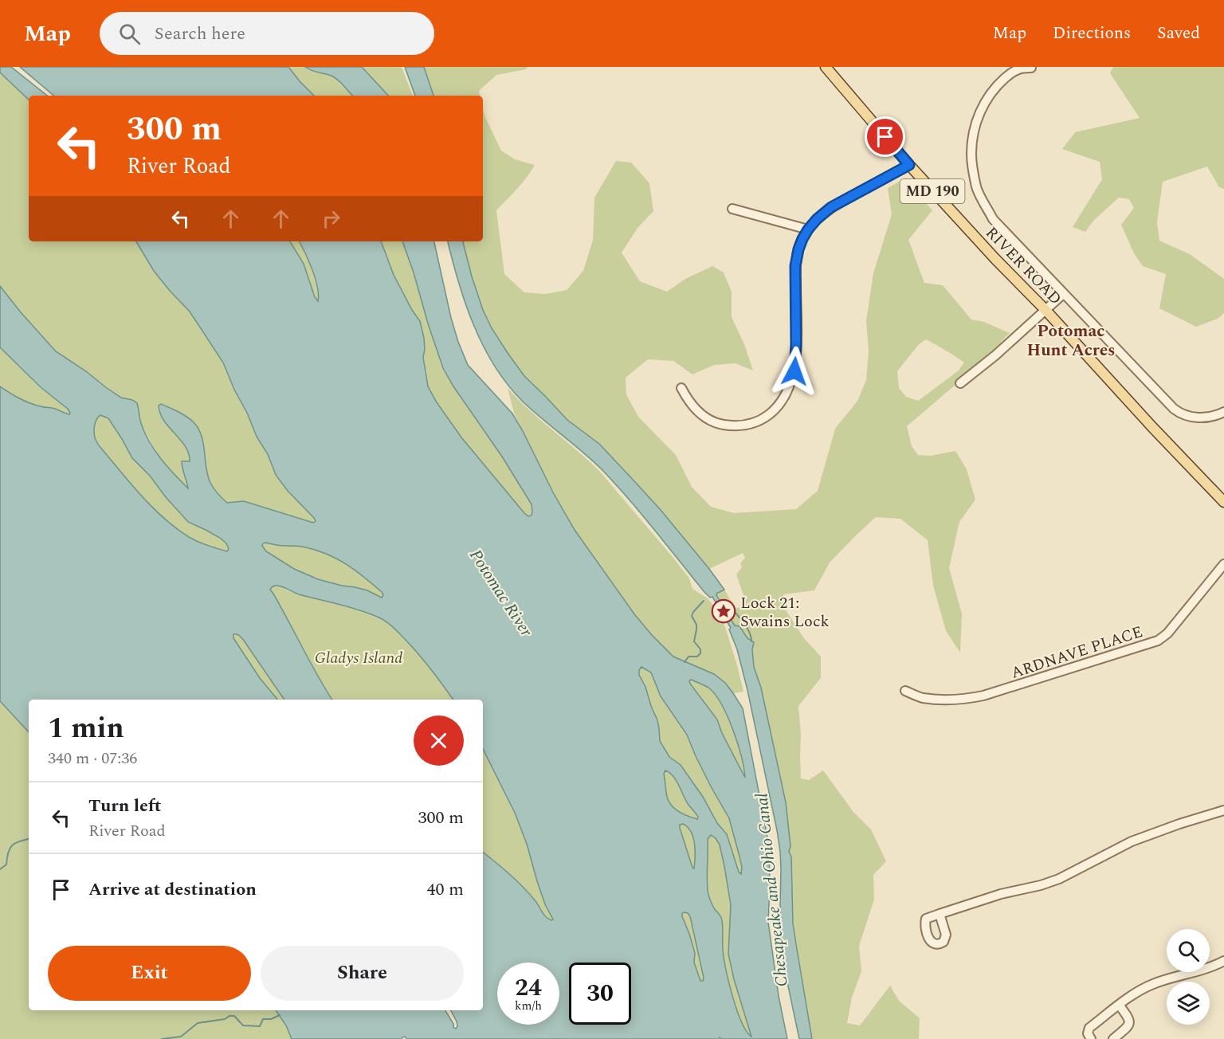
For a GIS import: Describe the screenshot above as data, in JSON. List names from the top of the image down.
{
  "streets": {
    "main road": ["MD 190", "RIVER ROAD"],
    "street": ["ARDNAVE PLACE"]
  },
  "districts": ["Potomac Hunt Acres"],
  "water": ["Potomac River", "Chesapeake and Ohio Canal"],
  "parks": ["Gladys Island"],
  "places": {
    "place": ["Lock 21: Swains Lock"]
  },
  "page": {
    "header": "Map",
    "search": "Search here",
    "nav": ["Map", "Directions", "Saved"],
    "turn": ["300 m", "River Road"],
    "heading": ["1 min", "340 m · 07:36"],
    "list": [
      {
        "name": "Turn left",
        "note": "River Road",
        "value": "300 m"
      },
      {
        "name": "Arrive at destination",
        "value": "40 m"
      }
    ],
    "buttons": ["Exit", "Share"],
    "speed": "24 km/h",
    "limit": "30"
  }
}
